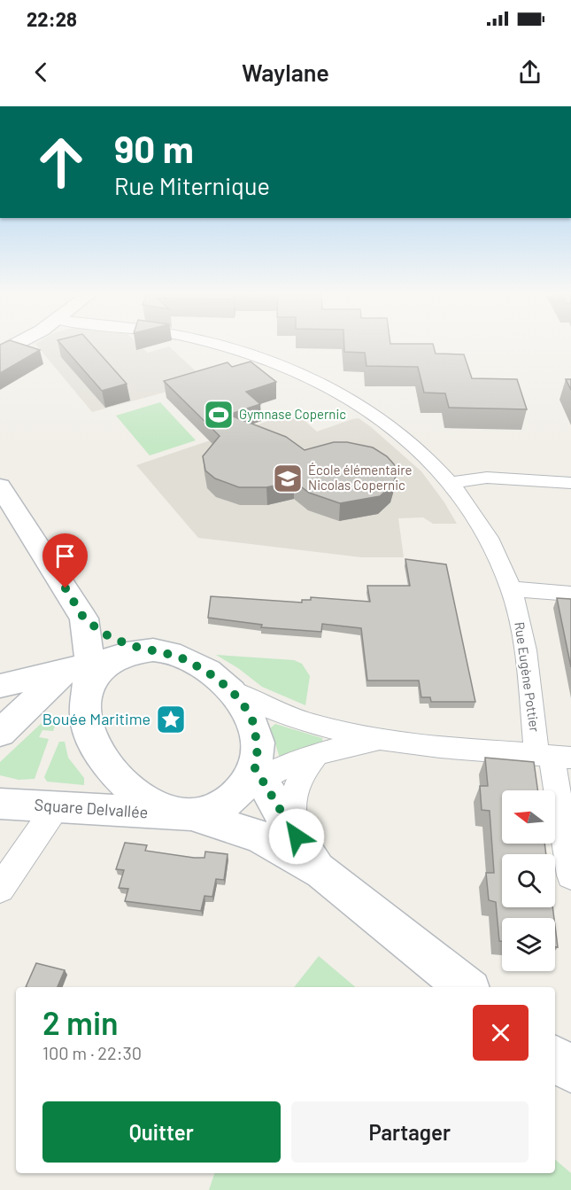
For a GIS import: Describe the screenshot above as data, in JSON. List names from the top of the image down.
{
  "streets": {
    "street": ["Rue Eugène Pottier", "Square Delvallée"]
  },
  "places": {
    "sports": ["Gymnase Copernic"],
    "school or university": ["École élémentaire Nicolas Copernic"],
    "place": ["Bouée Maritime"]
  },
  "north": "left",
  "page": {
    "status": "22:28",
    "header": "Waylane",
    "turn": ["90 m", "Rue Miternique"],
    "heading": ["2 min", "100 m · 22:30"],
    "buttons": ["Quitter", "Partager"]
  }
}
